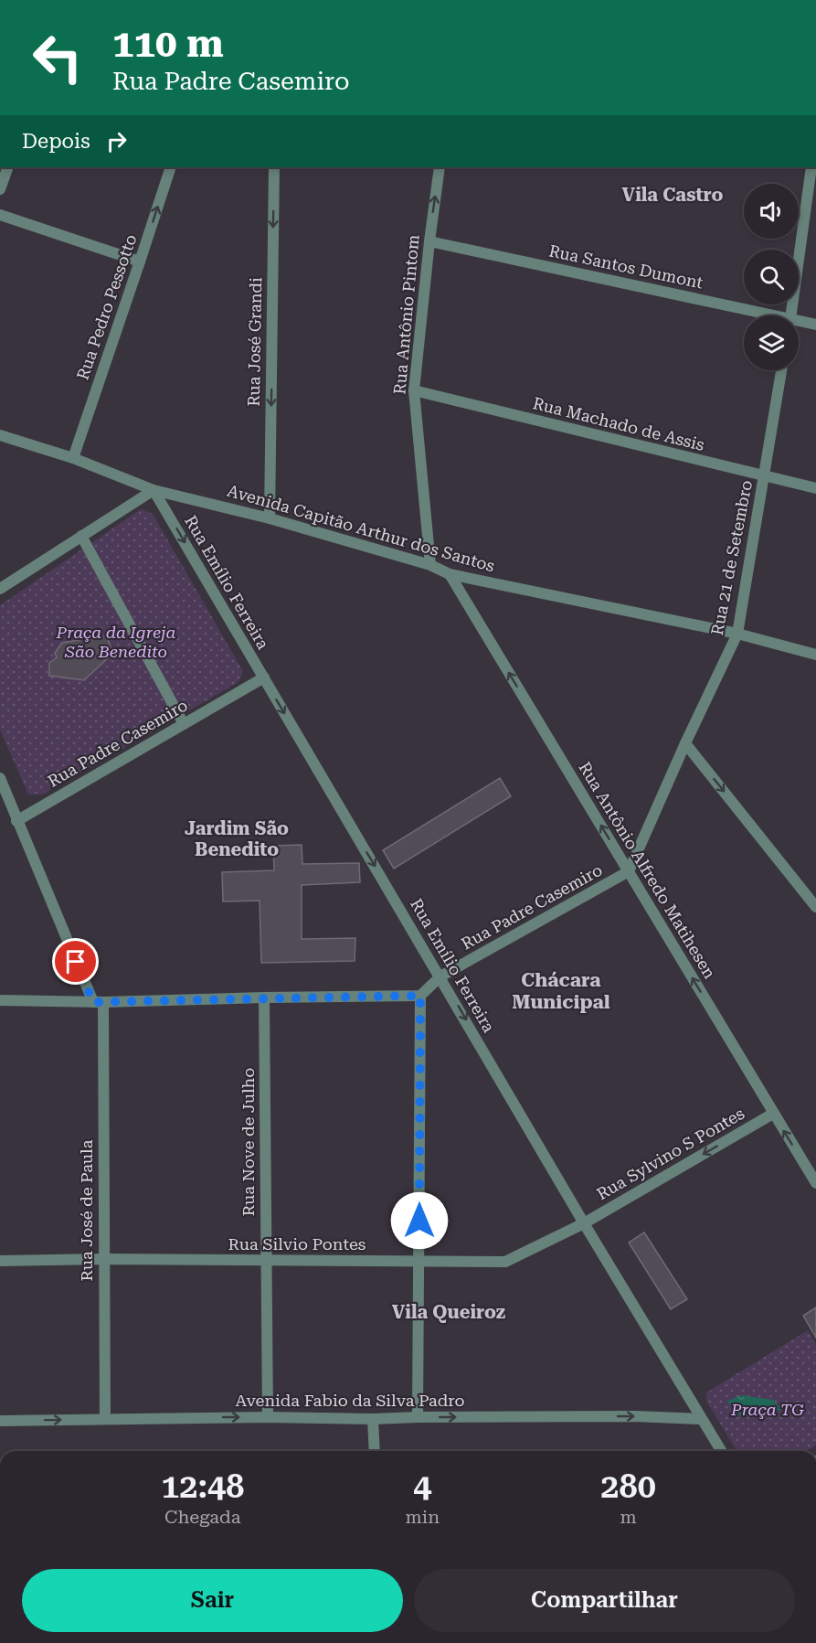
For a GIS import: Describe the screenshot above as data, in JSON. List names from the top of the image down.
{
  "streets": {
    "street": [
      "Rua Santos Dumont",
      "Rua Pedro Pessotto",
      "Rua Antônio Pintom",
      "Rua José Grandi",
      "Rua Machado de Assis",
      "Avenida Capitão Arthur dos Santos",
      "Rua 21 de Setembro",
      "Rua Emílio Ferreira",
      "Rua Padre Casemiro",
      "Rua Antônio Alfredo Matihesen",
      "Rua Nove de Julho",
      "Rua Sylvino S Pontes",
      "Rua José de Paula",
      "Rua Silvio Pontes",
      "Avenida Fabio da Silva Padro"
    ]
  },
  "crossings": [
    ["Rua Santos Dumont", "Rua Antônio Pintom"],
    ["Rua Pedro Pessotto", "Avenida Capitão Arthur dos Santos"],
    ["Rua Antônio Pintom", "Rua Machado de Assis"],
    ["Rua Antônio Pintom", "Avenida Capitão Arthur dos Santos"],
    ["Rua José Grandi", "Avenida Capitão Arthur dos Santos"],
    ["Rua Machado de Assis", "Rua 21 de Setembro"],
    ["Avenida Capitão Arthur dos Santos", "Rua 21 de Setembro"],
    ["Avenida Capitão Arthur dos Santos", "Rua Emílio Ferreira"],
    ["Avenida Capitão Arthur dos Santos", "Rua Antônio Alfredo Matihesen"],
    ["Rua 21 de Setembro", "Rua Padre Casemiro"],
    ["Rua 21 de Setembro", "Rua Antônio Alfredo Matihesen"],
    ["Rua Emílio Ferreira", "Rua Padre Casemiro"],
    ["Rua Emílio Ferreira", "Rua Sylvino S Pontes"],
    ["Rua Emílio Ferreira", "Rua Silvio Pontes"],
    ["Rua Emílio Ferreira", "Avenida Fabio da Silva Padro"],
    ["Rua Padre Casemiro", "Rua Antônio Alfredo Matihesen"],
    ["Rua Antônio Alfredo Matihesen", "Rua Sylvino S Pontes"],
    ["Rua Nove de Julho", "Rua Silvio Pontes"],
    ["Rua Nove de Julho", "Avenida Fabio da Silva Padro"],
    ["Rua Sylvino S Pontes", "Rua Silvio Pontes"],
    ["Rua José de Paula", "Rua Silvio Pontes"],
    ["Rua José de Paula", "Avenida Fabio da Silva Padro"]
  ],
  "one_way": [
    "Rua José Grandi",
    "Rua Emílio Ferreira",
    "Rua Antônio Alfredo Matihesen",
    "Rua Sylvino S Pontes",
    "Avenida Fabio da Silva Padro"
  ],
  "districts": [
    "Vila Castro",
    "Jardim São Benedito",
    "Chácara Municipal",
    "Vila Queiroz"
  ],
  "parks": ["Praça da Igreja São Benedito", "Praça TG"],
  "page": {
    "turn": ["110 m", "Rua Padre Casemiro"],
    "then": "Depois",
    "eta": [
      "12:48",
      "Chegada",
      "4",
      "min",
      "280",
      "m"
    ],
    "buttons": ["Sair", "Compartilhar"]
  }
}
